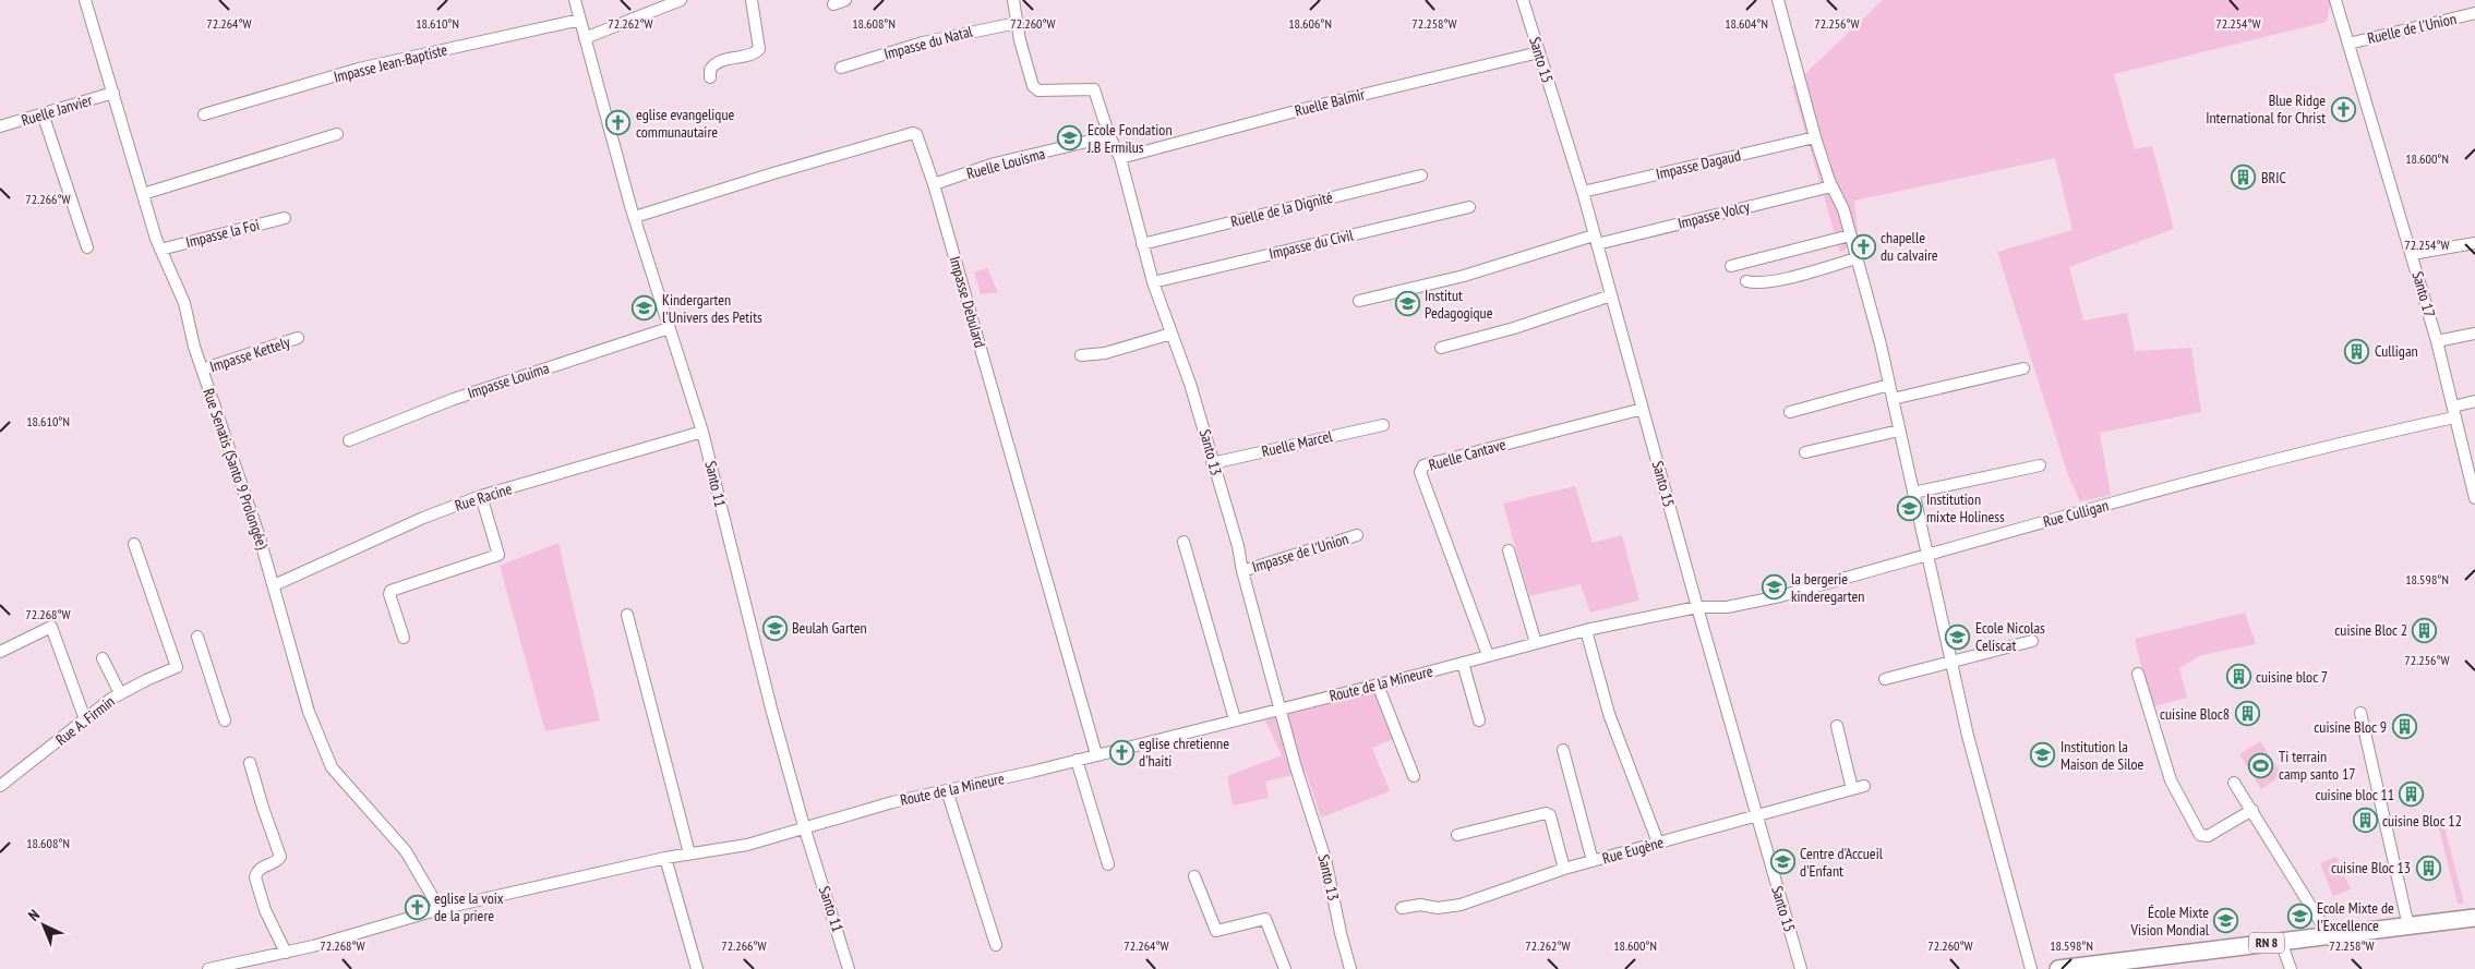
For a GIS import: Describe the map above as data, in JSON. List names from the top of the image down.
{
  "streets": {
    "main road": ["RN 8"],
    "street": [
      "Ruelle de l'Union",
      "Impasse du Natal",
      "Santo 15",
      "Impasse Jean-Baptiste",
      "Ruelle Balmir",
      "Ruelle Janvier",
      "Ruelle Louisma",
      "Impasse Dagaud",
      "Ruelle de la Dignité",
      "Impasse Volcy",
      "Impasse la Foi",
      "Impasse du Civil",
      "Santo 17",
      "Impasse Debulard",
      "Impasse Kettely",
      "Impasse Louima",
      "Ruelle Marcel",
      "Santo 13",
      "Ruelle Cantave",
      "Rue Senatis (Santo 9 Prolongée)",
      "Santo 11",
      "Rue Racine",
      "Rue Culligan",
      "Impasse de l'Union",
      "Route de la Mineure",
      "Rue A. Firmin",
      "Rue Eugène"
    ]
  },
  "crossings": [
    ["Ruelle de l'Union", "Santo 17"],
    ["Impasse du Natal", "Santo 13"],
    ["Santo 15", "Ruelle Balmir"],
    ["Santo 15", "Impasse Dagaud"],
    ["Santo 15", "Impasse Volcy"],
    ["Santo 15", "Ruelle Cantave"],
    ["Santo 15", "Rue Culligan"],
    ["Santo 15", "Route de la Mineure"],
    ["Santo 15", "Rue Eugène"],
    ["Impasse Jean-Baptiste", "Santo 11"],
    ["Ruelle Balmir", "Santo 13"],
    ["Ruelle Janvier", "Rue Senatis (Santo 9 Prolongée)"],
    ["Ruelle Louisma", "Impasse Debulard"],
    ["Ruelle Louisma", "Santo 13"],
    ["Ruelle de la Dignité", "Santo 13"],
    ["Impasse la Foi", "Rue Senatis (Santo 9 Prolongée)"],
    ["Impasse du Civil", "Santo 13"],
    ["Santo 17", "Rue Culligan"],
    ["Impasse Debulard", "Santo 11"],
    ["Impasse Debulard", "Route de la Mineure"],
    ["Impasse Kettely", "Rue Senatis (Santo 9 Prolongée)"],
    ["Impasse Louima", "Santo 11"],
    ["Ruelle Marcel", "Santo 13"],
    ["Santo 13", "Impasse de l'Union"],
    ["Santo 13", "Route de la Mineure"],
    ["Ruelle Cantave", "Route de la Mineure"],
    ["Rue Senatis (Santo 9 Prolongée)", "Rue Racine"],
    ["Rue Senatis (Santo 9 Prolongée)", "Route de la Mineure"],
    ["Santo 11", "Rue Racine"],
    ["Santo 11", "Route de la Mineure"],
    ["Rue Culligan", "Route de la Mineure"]
  ],
  "places": {
    "church": [
      "Blue Ridge International for Christ",
      "eglise evangelique communautaire",
      "chapelle du calvaire",
      "eglise chretienne d'haiti",
      "eglise la voix de la priere"
    ],
    "school or university": [
      "Ecole Fondation J.B Ermilus",
      "Institut Pedagogique",
      "Kindergarten l'Univers des Petits",
      "Institution mixte Holiness",
      "la bergerie kinderegarten",
      "Beulah Garten",
      "Ecole Nicolas Celiscat",
      "Institution la Maison de Siloe",
      "Centre d'Accueil d'Enfant",
      "Ecole Mixte de l'Excellence",
      "École Mixte Vision Mondial"
    ],
    "building": [
      "BRIC",
      "Culligan",
      "cuisine Bloc 2",
      "cuisine bloc 7",
      "cuisine Bloc8",
      "cuisine Bloc 9",
      "cuisine bloc 11",
      "cuisine Bloc 12",
      "cuisine Bloc 13"
    ],
    "sports": ["Ti terrain camp santo 17"]
  },
  "north": "top left",
  "coordinates": [
    "18.610°N",
    "18.608°N",
    "18.606°N",
    "18.604°N",
    "72.264°W",
    "72.262°W",
    "72.260°W",
    "72.258°W",
    "72.256°W",
    "72.254°W",
    "18.600°N",
    "72.266°W",
    "18.598°N",
    "72.268°W"
  ]
}
